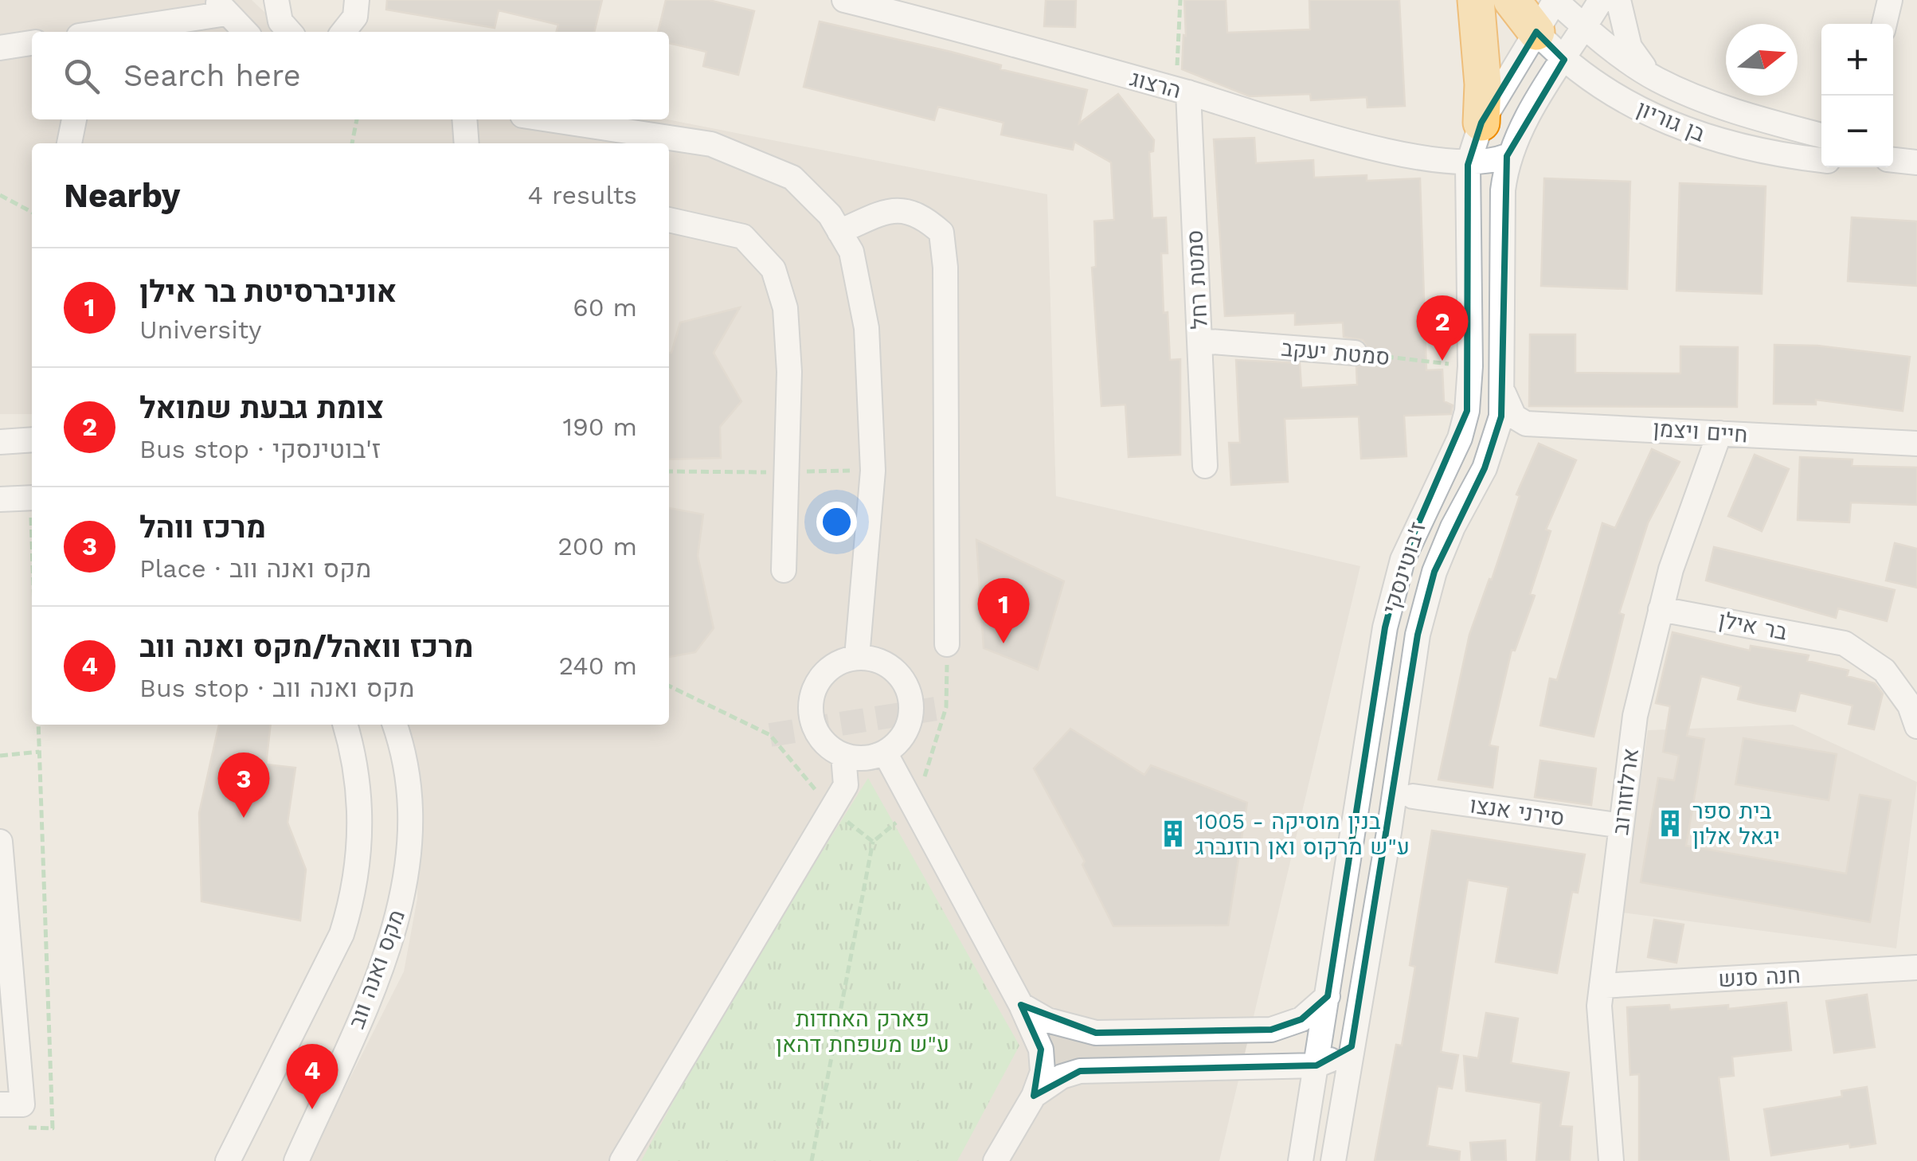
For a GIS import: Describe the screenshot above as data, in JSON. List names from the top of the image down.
{
  "streets": {
    "street": [
      "הרצוג",
      "בן גוריון",
      "סמטת רחל",
      "סמטת יעקב",
      "חיים ויצמן",
      "ז'בוטינסקי",
      "בר אילן",
      "ארלוזורוב",
      "סירני אנצו",
      "מקס ואנה ווב",
      "חנה סנש"
    ]
  },
  "crossings": [
    ["הרצוג", "סמטת רחל"],
    ["הרצוג", "ז'בוטינסקי"],
    ["בן גוריון", "ז'בוטינסקי"],
    ["סמטת רחל", "סמטת יעקב"],
    ["סמטת יעקב", "ז'בוטינסקי"],
    ["חיים ויצמן", "ז'בוטינסקי"],
    ["חיים ויצמן", "ארלוזורוב"],
    ["בר אילן", "ארלוזורוב"],
    ["ארלוזורוב", "סירני אנצו"],
    ["ארלוזורוב", "חנה סנש"]
  ],
  "parks": ["פארק האחדות ע\"ש משפחת דהאן"],
  "places": {
    "building": ["בית ספר יגאל אלון", "1005 - בנין מוסיקה ע\"ש מרקוס ואן רוזנברג"]
  },
  "north": "right",
  "page": {
    "map_buttons": ["+", "−"],
    "search": "Search here",
    "heading": ["Nearby", "4 results"],
    "list": [
      {
        "mark": "1",
        "name": "אוניברסיטת בר אילן",
        "note": "University",
        "value": "60 m"
      },
      {
        "mark": "2",
        "name": "צומת גבעת שמואל",
        "note": "Bus stop · ז'בוטינסקי",
        "value": "190 m"
      },
      {
        "mark": "3",
        "name": "מרכז ווהל",
        "note": "Place · מקס ואנה ווב",
        "value": "200 m"
      },
      {
        "mark": "4",
        "name": "מרכז וואהל/מקס ואנה ווב",
        "note": "Bus stop · מקס ואנה ווב",
        "value": "240 m"
      }
    ],
    "pins": [
      "2",
      "1",
      "3",
      "4"
    ]
  }
}
